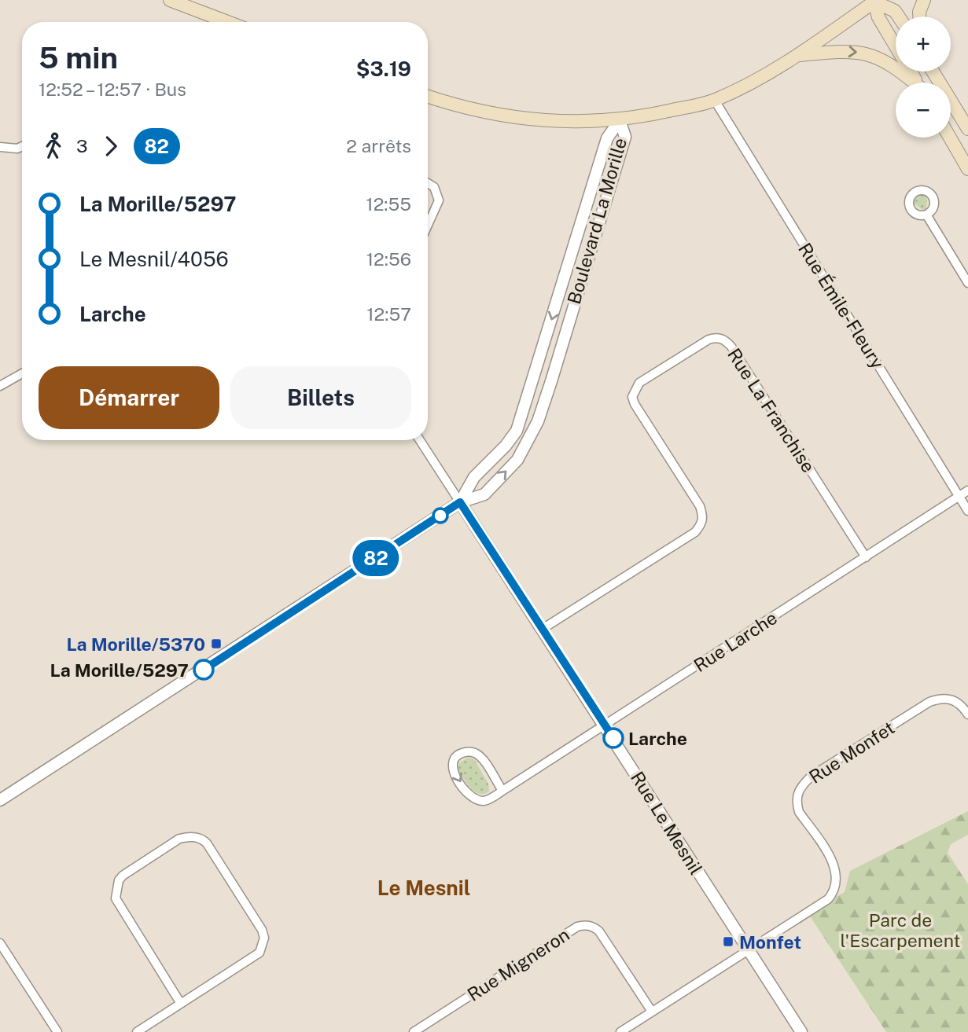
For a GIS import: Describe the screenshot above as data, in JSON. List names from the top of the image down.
{
  "streets": {
    "street": [
      "Boulevard La Morille",
      "Rue Émile-Fleury",
      "Rue La Franchise",
      "Rue Larche",
      "Rue Monfet",
      "Rue Le Mesnil",
      "Rue Migneron"
    ]
  },
  "crossings": [
    ["Boulevard La Morille", "Rue Le Mesnil"],
    ["Rue Émile-Fleury", "Rue Larche"],
    ["Rue La Franchise", "Rue Larche"],
    ["Rue La Franchise", "Rue Le Mesnil"],
    ["Rue Larche", "Rue Le Mesnil"],
    ["Rue Monfet", "Rue Le Mesnil"],
    ["Rue Monfet", "Rue Migneron"]
  ],
  "districts": ["Le Mesnil"],
  "parks": ["Parc de l'Escarpement"],
  "places": {
    "transit": ["La Morille/5370", "Monfet"],
    "other": ["La Morille/5297", "Larche"]
  },
  "lines": ["bus line 82"],
  "page": {
    "on_map": "82",
    "map_buttons": ["+", "−"],
    "heading": ["5 min", "12:52 – 12:57 · Bus", "$3.19"],
    "legs": ["3", "82", "2 arrêts"],
    "list": [
      {
        "name": "La Morille/5297",
        "value": "12:55"
      },
      {
        "name": "Le Mesnil/4056",
        "value": "12:56"
      },
      {
        "name": "Larche",
        "value": "12:57"
      }
    ],
    "buttons": ["Démarrer", "Billets"]
  }
}
